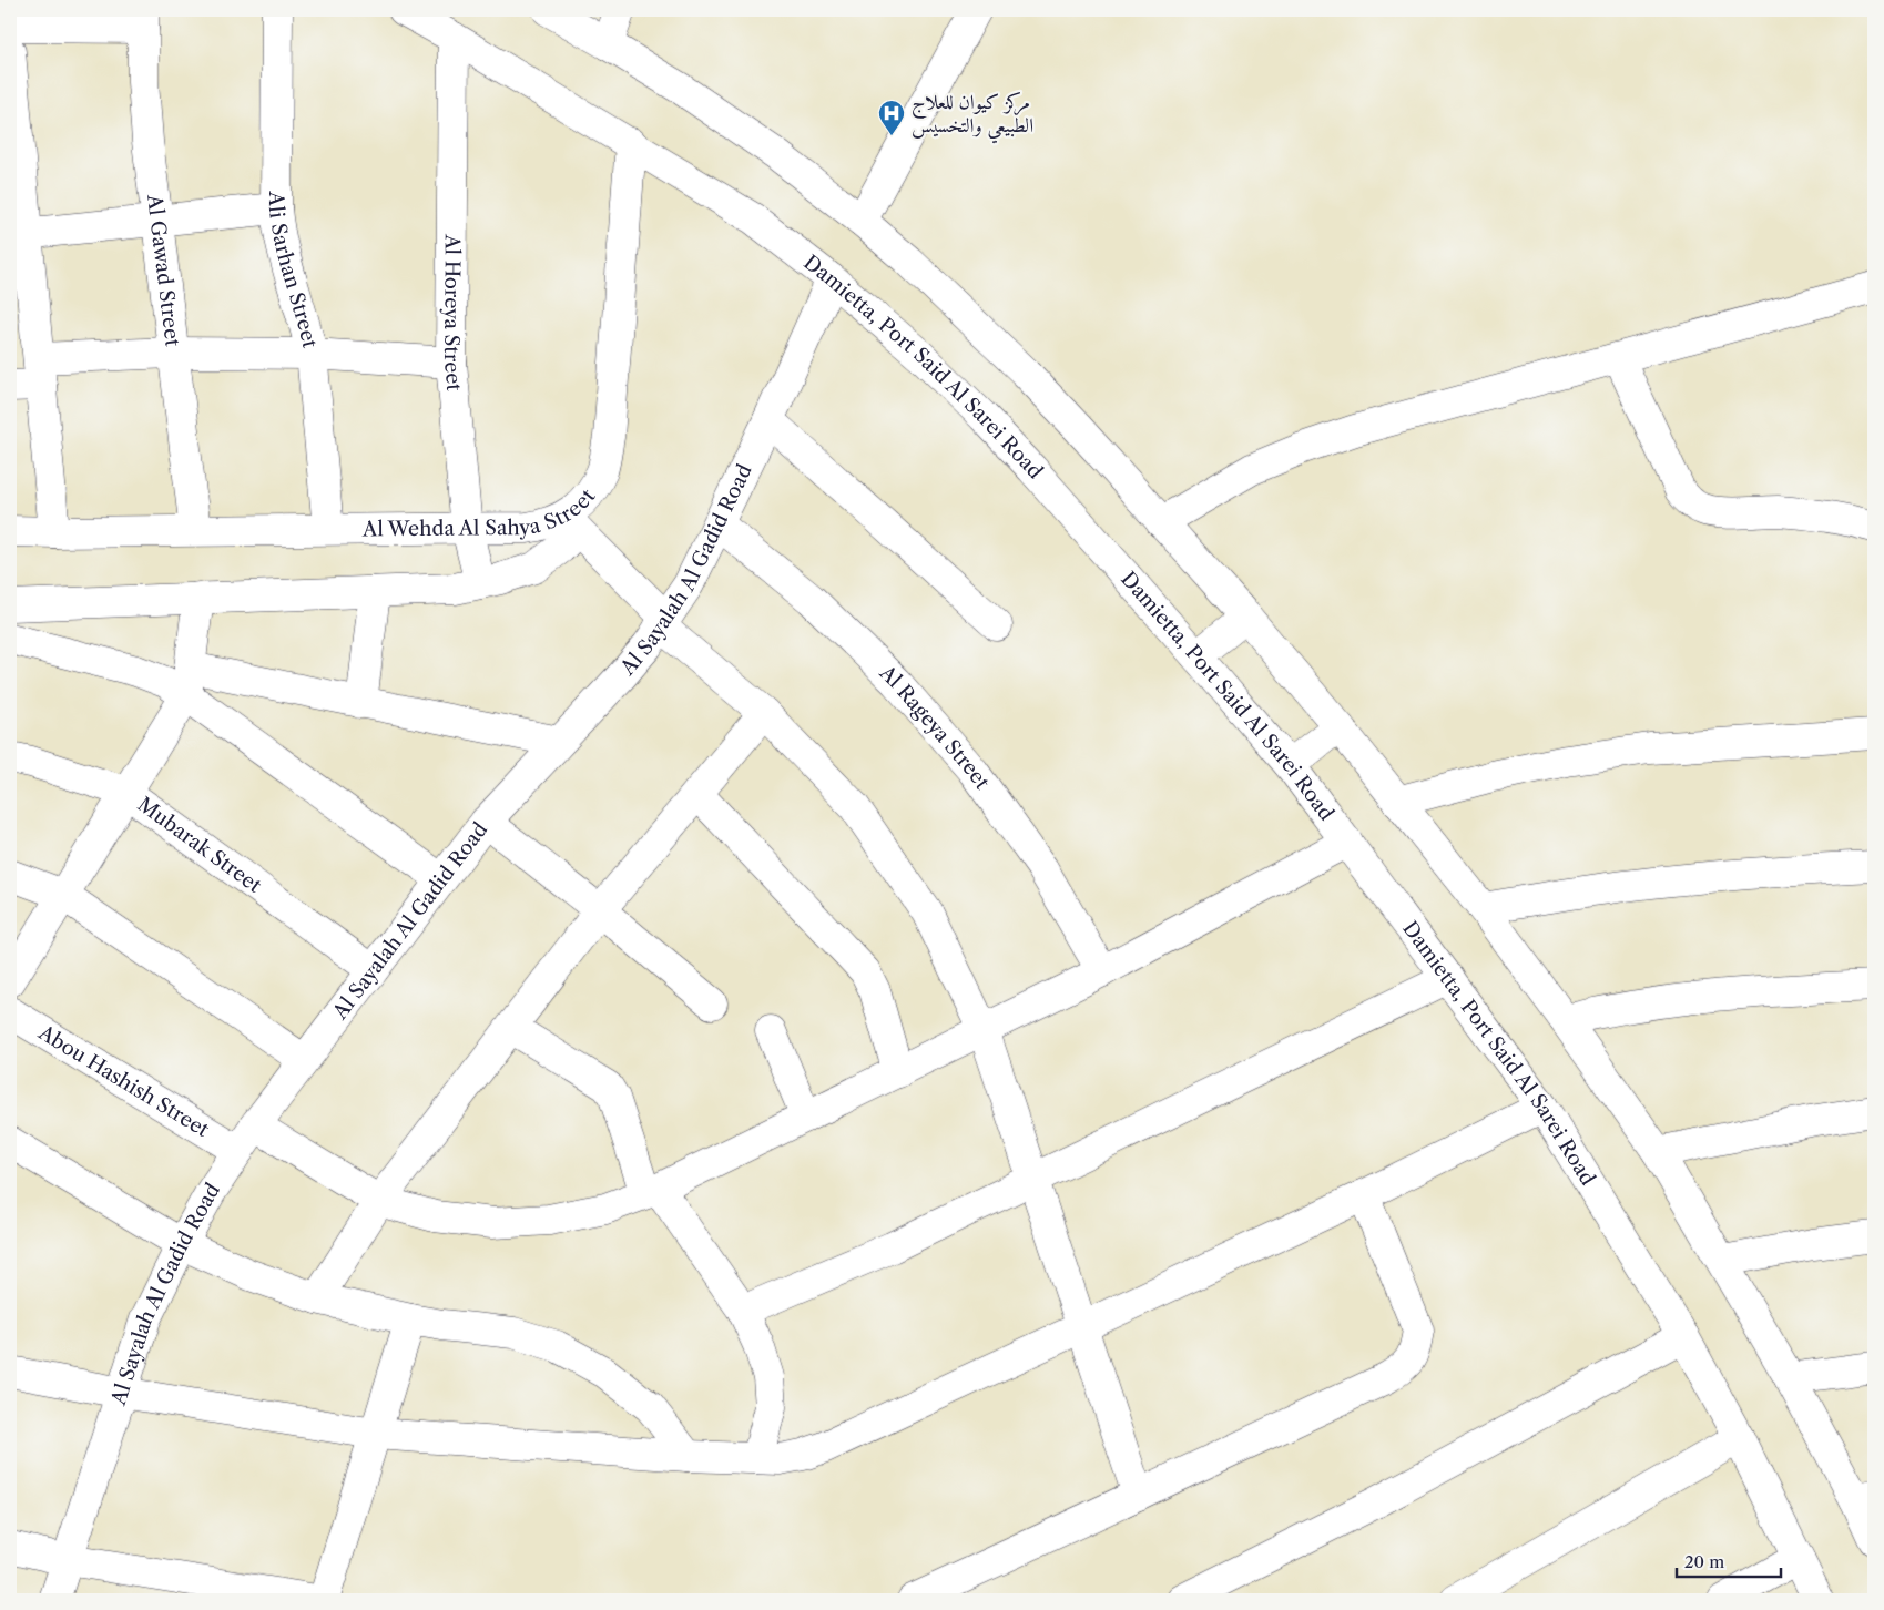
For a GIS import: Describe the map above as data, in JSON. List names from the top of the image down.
{
  "streets": {
    "main road": [
      "Ali Sarhan Street",
      "Al Gawad Street",
      "Al Horeya Street",
      "Damietta, Port Said Al Sarei Road",
      "Al Wehda Al Sahya Street",
      "Al Sayalah Al Gadid Road",
      "Al Rageya Street",
      "Mubarak Street",
      "Abou Hashish Street"
    ]
  },
  "crossings": [
    ["Ali Sarhan Street", "Al Wehda Al Sahya Street"],
    ["Al Gawad Street", "Al Wehda Al Sahya Street"],
    ["Al Horeya Street", "Damietta, Port Said Al Sarei Road"],
    ["Al Horeya Street", "Al Wehda Al Sahya Street"],
    ["Damietta, Port Said Al Sarei Road", "Al Wehda Al Sahya Street"],
    ["Damietta, Port Said Al Sarei Road", "Al Sayalah Al Gadid Road"],
    ["Al Sayalah Al Gadid Road", "Al Rageya Street"],
    ["Al Sayalah Al Gadid Road", "Mubarak Street"],
    ["Al Sayalah Al Gadid Road", "Abou Hashish Street"]
  ],
  "places": {
    "hospital": ["مركز كيوان للعلاج الطبيعي والتخسيس"]
  },
  "scale_bar": "20 m"
}
